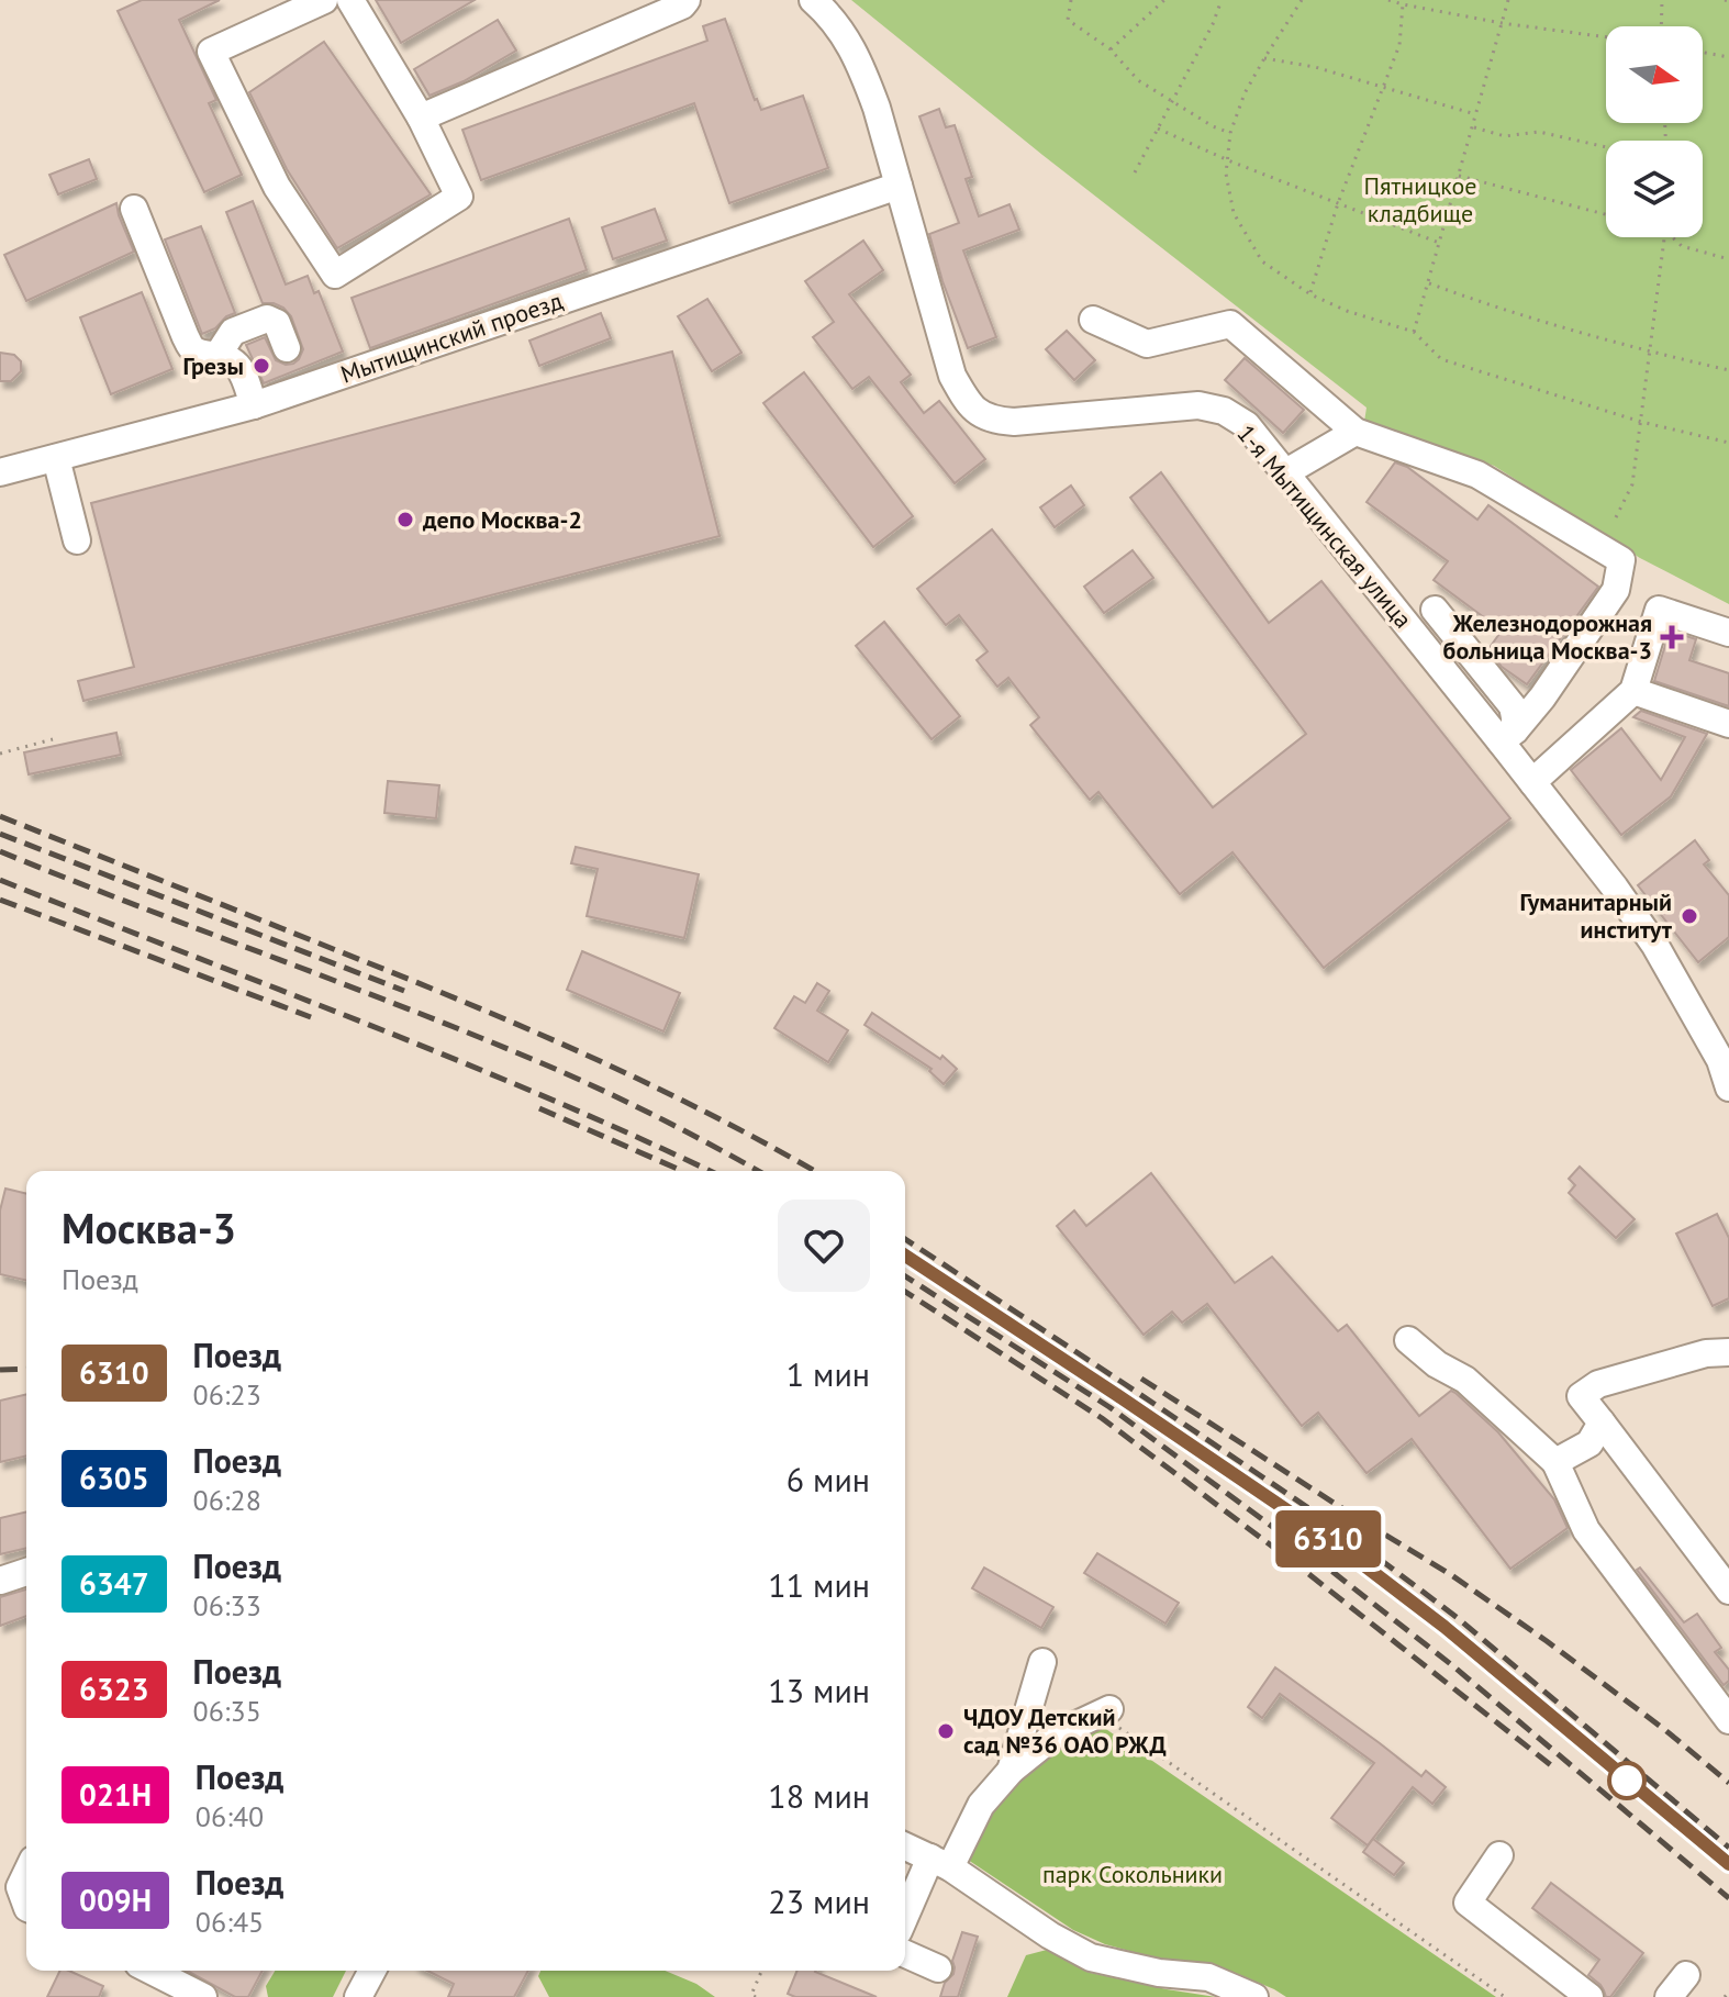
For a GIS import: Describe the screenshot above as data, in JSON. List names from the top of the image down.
{
  "streets": {
    "street": ["Мытищинский проезд", "1-я Мытищинская улица"]
  },
  "crossings": [
    ["Мытищинский проезд", "1-я Мытищинская улица"]
  ],
  "parks": ["Пятницкое кладбище", "парк Сокольники"],
  "places": {
    "other": [
      "Грезы",
      "депо Москва-2",
      "Гуманитарный институт",
      "ЧДОУ Детский сад №36 ОАО РЖД"
    ],
    "health": ["Железнодорожная больница Москва-3"]
  },
  "north": "right",
  "page": {
    "on_map": "6310",
    "heading": ["Москва-3", "Поезд"],
    "list": [
      {
        "mark": "6310",
        "name": "Поезд",
        "note": "06:23",
        "value": "1 мин"
      },
      {
        "mark": "6305",
        "name": "Поезд",
        "note": "06:28",
        "value": "6 мин"
      },
      {
        "mark": "6347",
        "name": "Поезд",
        "note": "06:33",
        "value": "11 мин"
      },
      {
        "mark": "6323",
        "name": "Поезд",
        "note": "06:35",
        "value": "13 мин"
      },
      {
        "mark": "021Н",
        "name": "Поезд",
        "note": "06:40",
        "value": "18 мин"
      },
      {
        "mark": "009Н",
        "name": "Поезд",
        "note": "06:45",
        "value": "23 мин"
      }
    ]
  }
}
